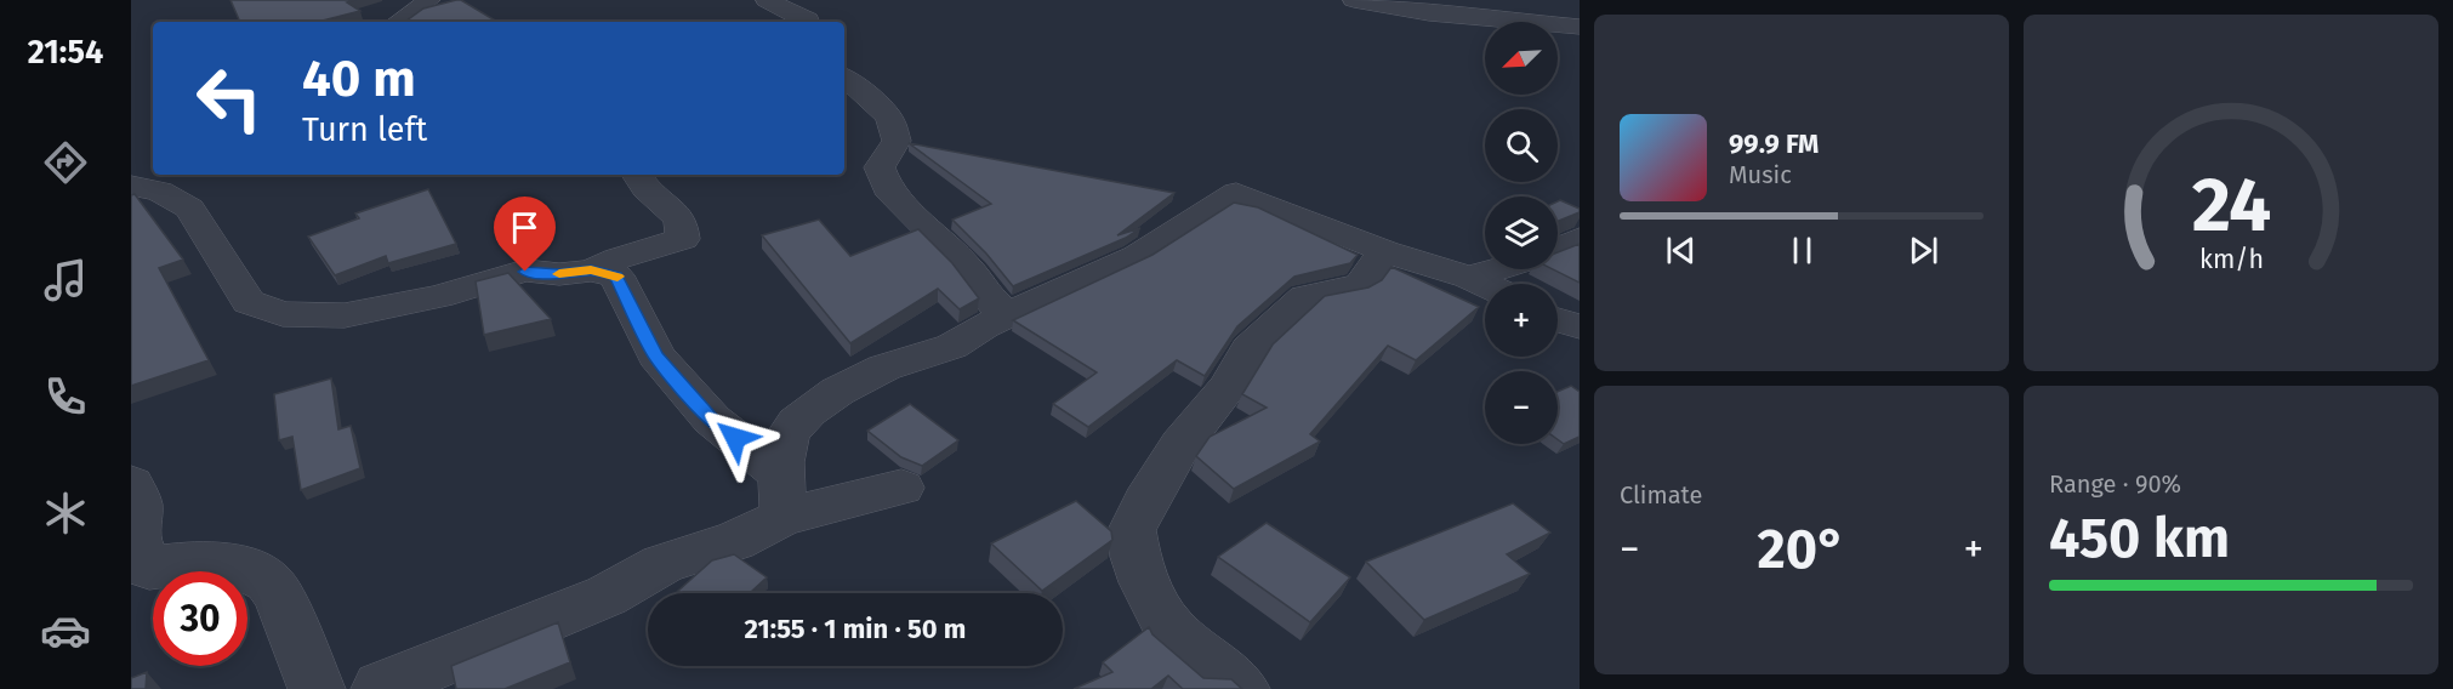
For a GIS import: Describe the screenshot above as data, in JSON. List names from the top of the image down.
{
  "north": "bottom left",
  "page": {
    "tabs": "21:54",
    "map_buttons": ["+", "−"],
    "turn": ["40 m", "Turn left"],
    "song": ["99.9 FM", "Music"],
    "tile": [
      "Climate",
      ["Range · 90%", "450 km"]
    ],
    "heat": ["−", "20°", "+"],
    "limit": "30",
    "trip": "21:55 · 1 min · 50 m",
    "gauge": ["24", "km/h"]
  }
}
